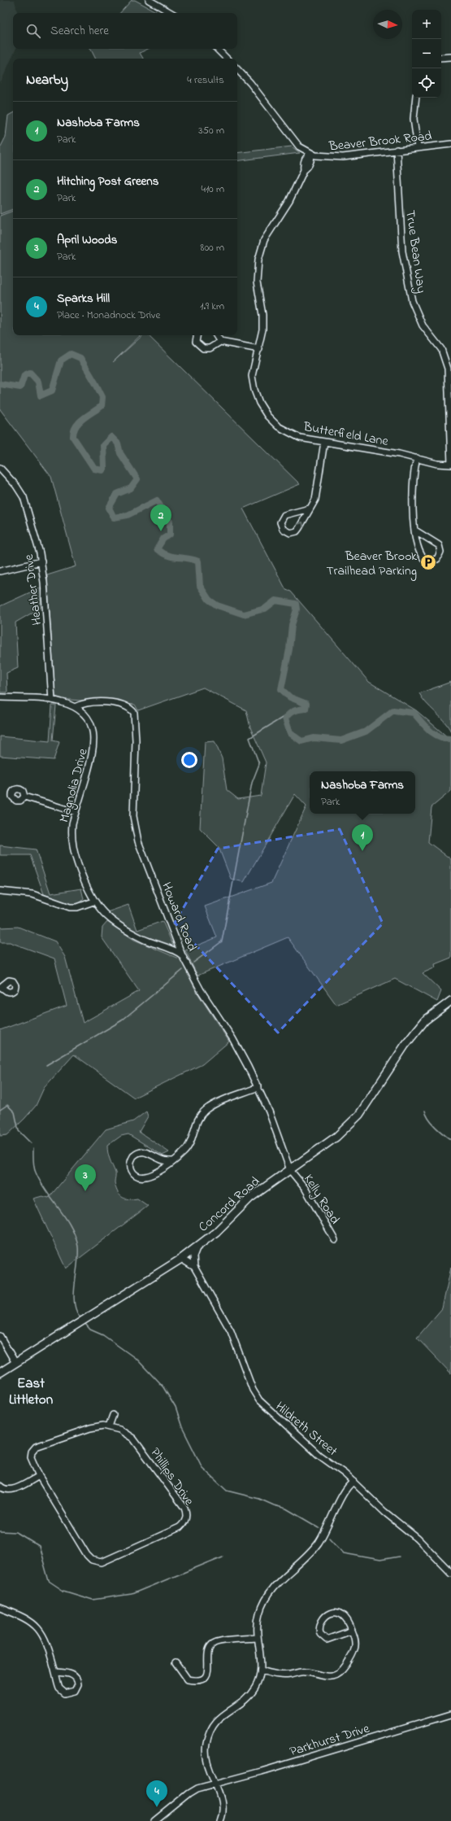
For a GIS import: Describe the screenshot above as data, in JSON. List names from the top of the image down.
{
  "streets": {
    "main road": ["Concord Road"],
    "street": [
      "Beaver Brook Road",
      "True Bean Way",
      "Butterfield Lane",
      "Heather Drive",
      "Magnolia Drive",
      "Howard Road",
      "Kelly Road",
      "Hildreth Street",
      "Phillips Drive",
      "Parkhurst Drive"
    ]
  },
  "crossings": [
    ["Beaver Brook Road", "True Bean Way"],
    ["Beaver Brook Road", "Butterfield Lane"],
    ["True Bean Way", "Butterfield Lane"],
    ["Magnolia Drive", "Howard Road"],
    ["Howard Road", "Kelly Road"],
    ["Howard Road", "Concord Road"],
    ["Kelly Road", "Concord Road"]
  ],
  "districts": ["East Littleton"],
  "places": {
    "parking": ["Beaver Brook Trailhead Parking"]
  },
  "north": "right",
  "page": {
    "map_buttons": ["+", "−"],
    "search": "Search here",
    "heading": ["Nearby", "4 results"],
    "list": [
      {
        "mark": "1",
        "name": "Nashoba Farms",
        "note": "Park",
        "value": "350 m"
      },
      {
        "mark": "2",
        "name": "Hitching Post Greens",
        "note": "Park",
        "value": "410 m"
      },
      {
        "mark": "3",
        "name": "April Woods",
        "note": "Park",
        "value": "800 m"
      },
      {
        "mark": "4",
        "name": "Sparks Hill",
        "note": "Place · Monadnock Drive",
        "value": "1.9 km"
      }
    ],
    "pins": [
      "2",
      "1",
      "3",
      "4"
    ],
    "popup": ["Nashoba Farms", "Park"]
  }
}
